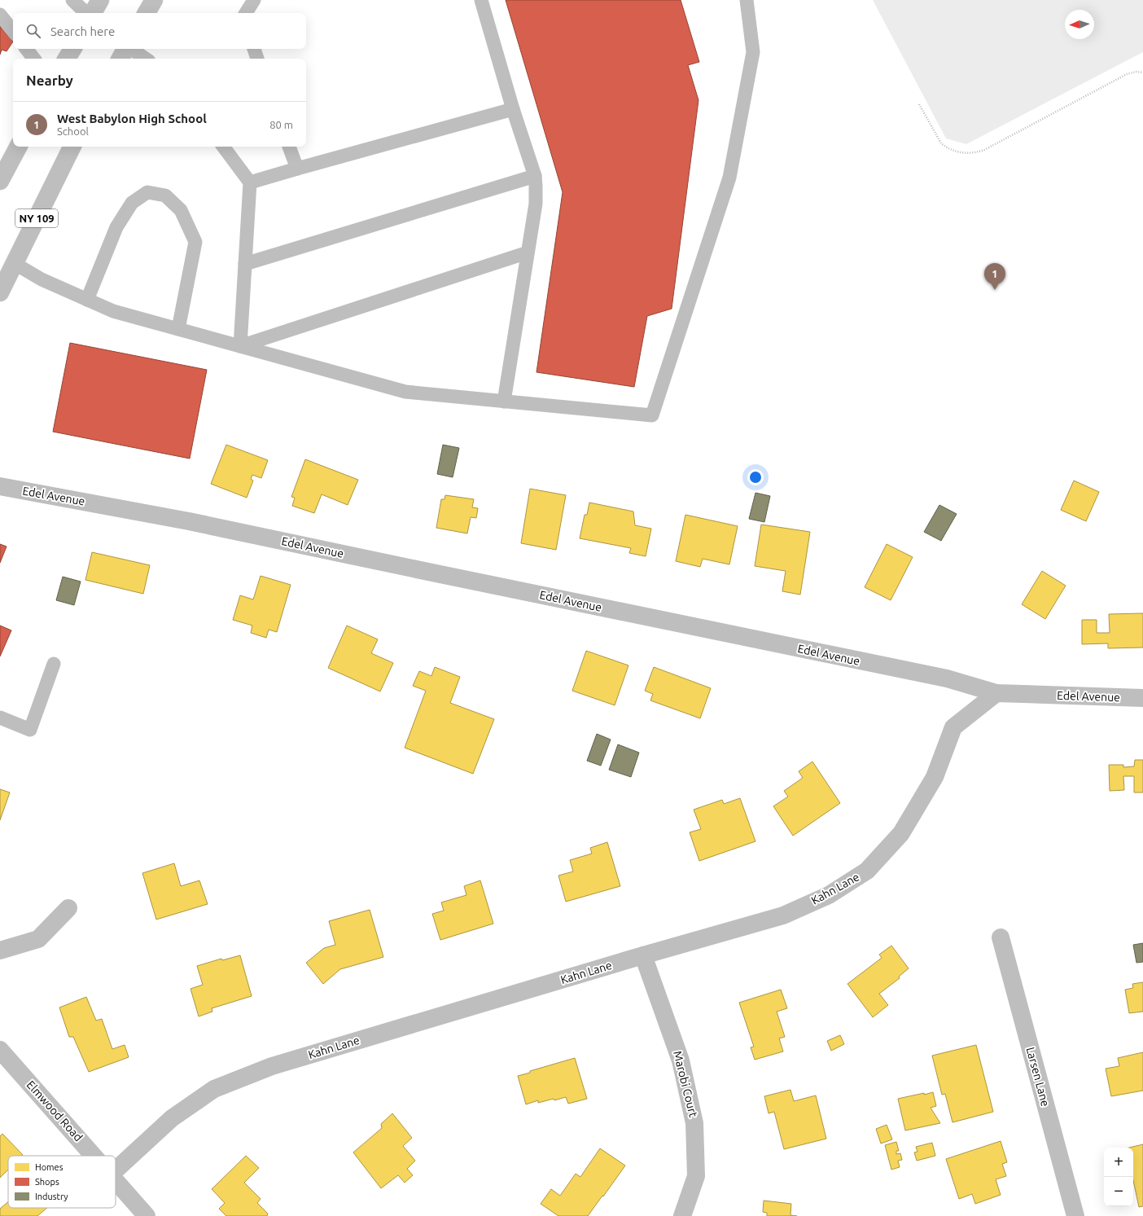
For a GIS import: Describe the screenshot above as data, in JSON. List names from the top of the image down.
{
  "streets": {
    "street": [
      "NY 109",
      "Edel Avenue",
      "Kahn Lane",
      "Larsen Lane",
      "Marobi Court",
      "Elmwood Road"
    ]
  },
  "crossings": [
    ["Edel Avenue", "Kahn Lane"],
    ["Kahn Lane", "Marobi Court"]
  ],
  "legend": ["Homes", "Shops", "Industry"],
  "north": "left",
  "page": {
    "search": "Search here",
    "heading": "Nearby",
    "list": [
      {
        "mark": "1",
        "name": "West Babylon High School",
        "note": "School",
        "value": "80 m"
      }
    ],
    "pins": "1",
    "map_buttons": ["+", "−"]
  }
}
